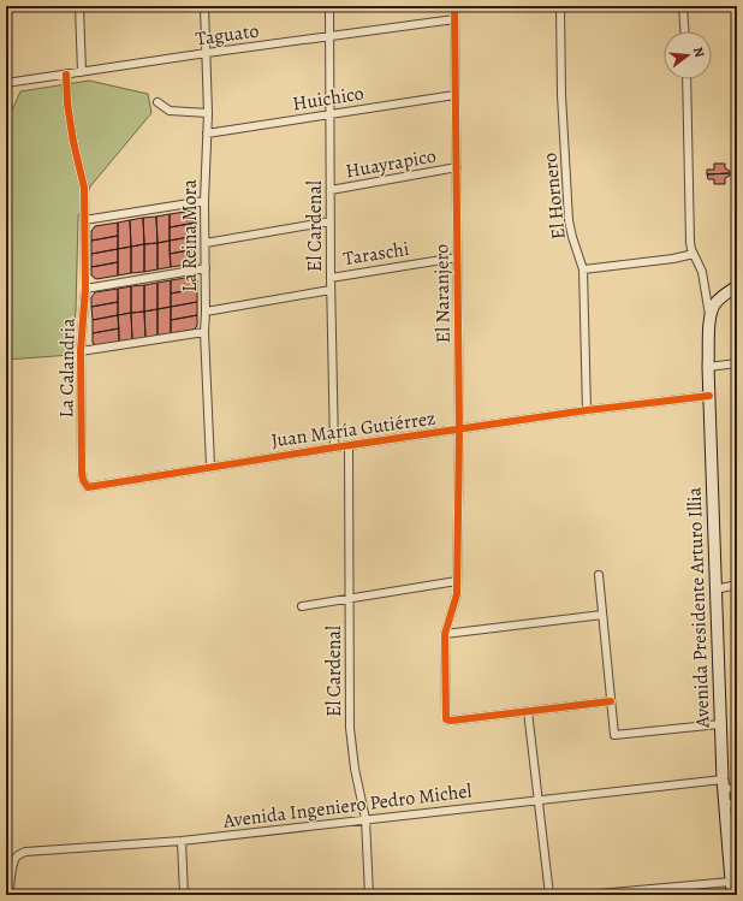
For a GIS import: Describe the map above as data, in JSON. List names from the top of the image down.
{
  "streets": {
    "street": [
      "Taguato",
      "Huichico",
      "Huayrapico",
      "El Hornero",
      "El Cardenal",
      "La Reina Mora",
      "Taraschi",
      "El Naranjero",
      "La Calandria",
      "Juan María Gutiérrez",
      "Avenida Presidente Arturo Illia",
      "Avenida Ingeniero Pedro Michel"
    ]
  },
  "crossings": [
    ["Taguato", "El Cardenal"],
    ["Taguato", "La Reina Mora"],
    ["Taguato", "El Naranjero"],
    ["Taguato", "La Calandria"],
    ["Huichico", "El Cardenal"],
    ["Huichico", "La Reina Mora"],
    ["Huichico", "El Naranjero"],
    ["Huayrapico", "El Cardenal"],
    ["Huayrapico", "El Naranjero"],
    ["El Hornero", "Juan María Gutiérrez"],
    ["El Cardenal", "Taraschi"],
    ["El Cardenal", "Juan María Gutiérrez"],
    ["El Cardenal", "Avenida Ingeniero Pedro Michel"],
    ["La Reina Mora", "Taraschi"],
    ["La Reina Mora", "Juan María Gutiérrez"],
    ["Taraschi", "El Naranjero"],
    ["El Naranjero", "Juan María Gutiérrez"],
    ["La Calandria", "Juan María Gutiérrez"],
    ["Juan María Gutiérrez", "Avenida Presidente Arturo Illia"],
    ["Avenida Presidente Arturo Illia", "Avenida Ingeniero Pedro Michel"]
  ],
  "north": "right"
}
